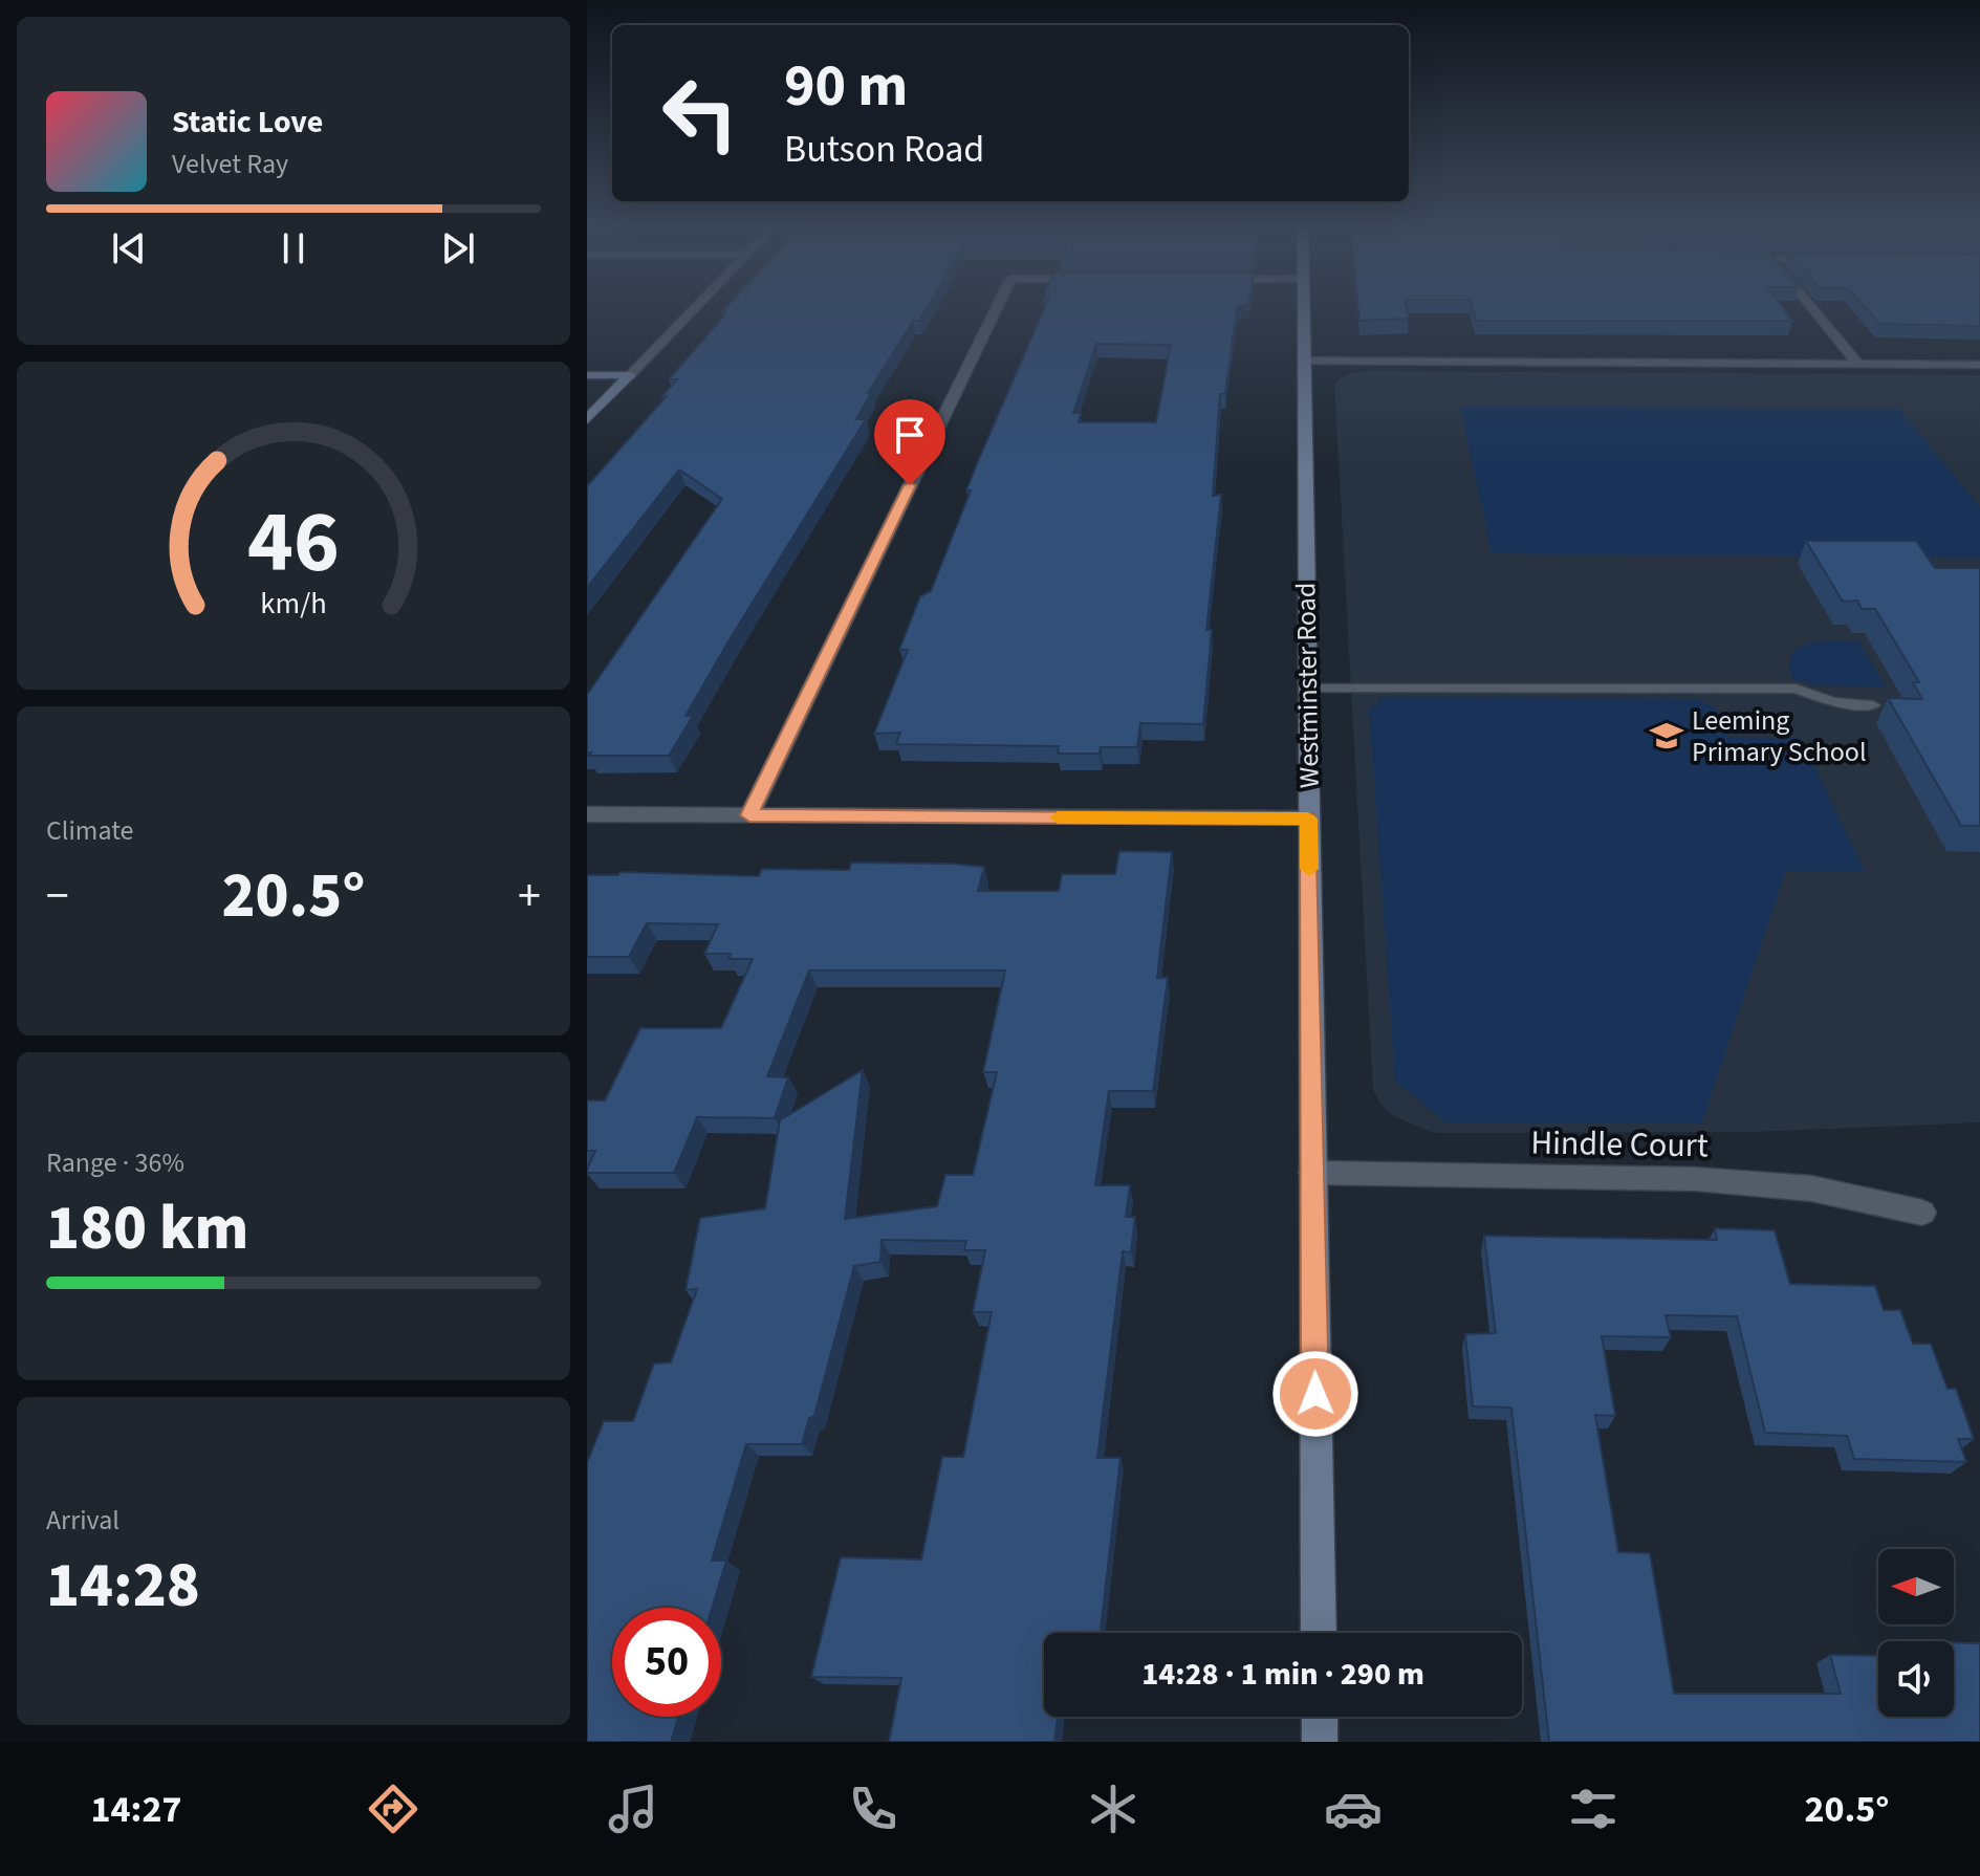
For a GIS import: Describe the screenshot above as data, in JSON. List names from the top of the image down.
{
  "streets": {
    "main road": ["Westminster Road"],
    "street": ["Hindle Court"]
  },
  "crossings": [
    ["Westminster Road", "Hindle Court"]
  ],
  "places": {
    "school or university": ["Leeming Primary School"]
  },
  "north": "left",
  "page": {
    "turn": ["90 m", "Butson Road"],
    "song": ["Static Love", "Velvet Ray"],
    "tile": [
      "Climate",
      ["Range · 36%", "180 km"],
      ["Arrival", "14:28"]
    ],
    "heat": ["−", "20.5°", "+"],
    "limit": "50",
    "trip": "14:28 · 1 min · 290 m",
    "tabs": ["14:27", "20.5°"],
    "gauge": ["46", "km/h"]
  }
}
